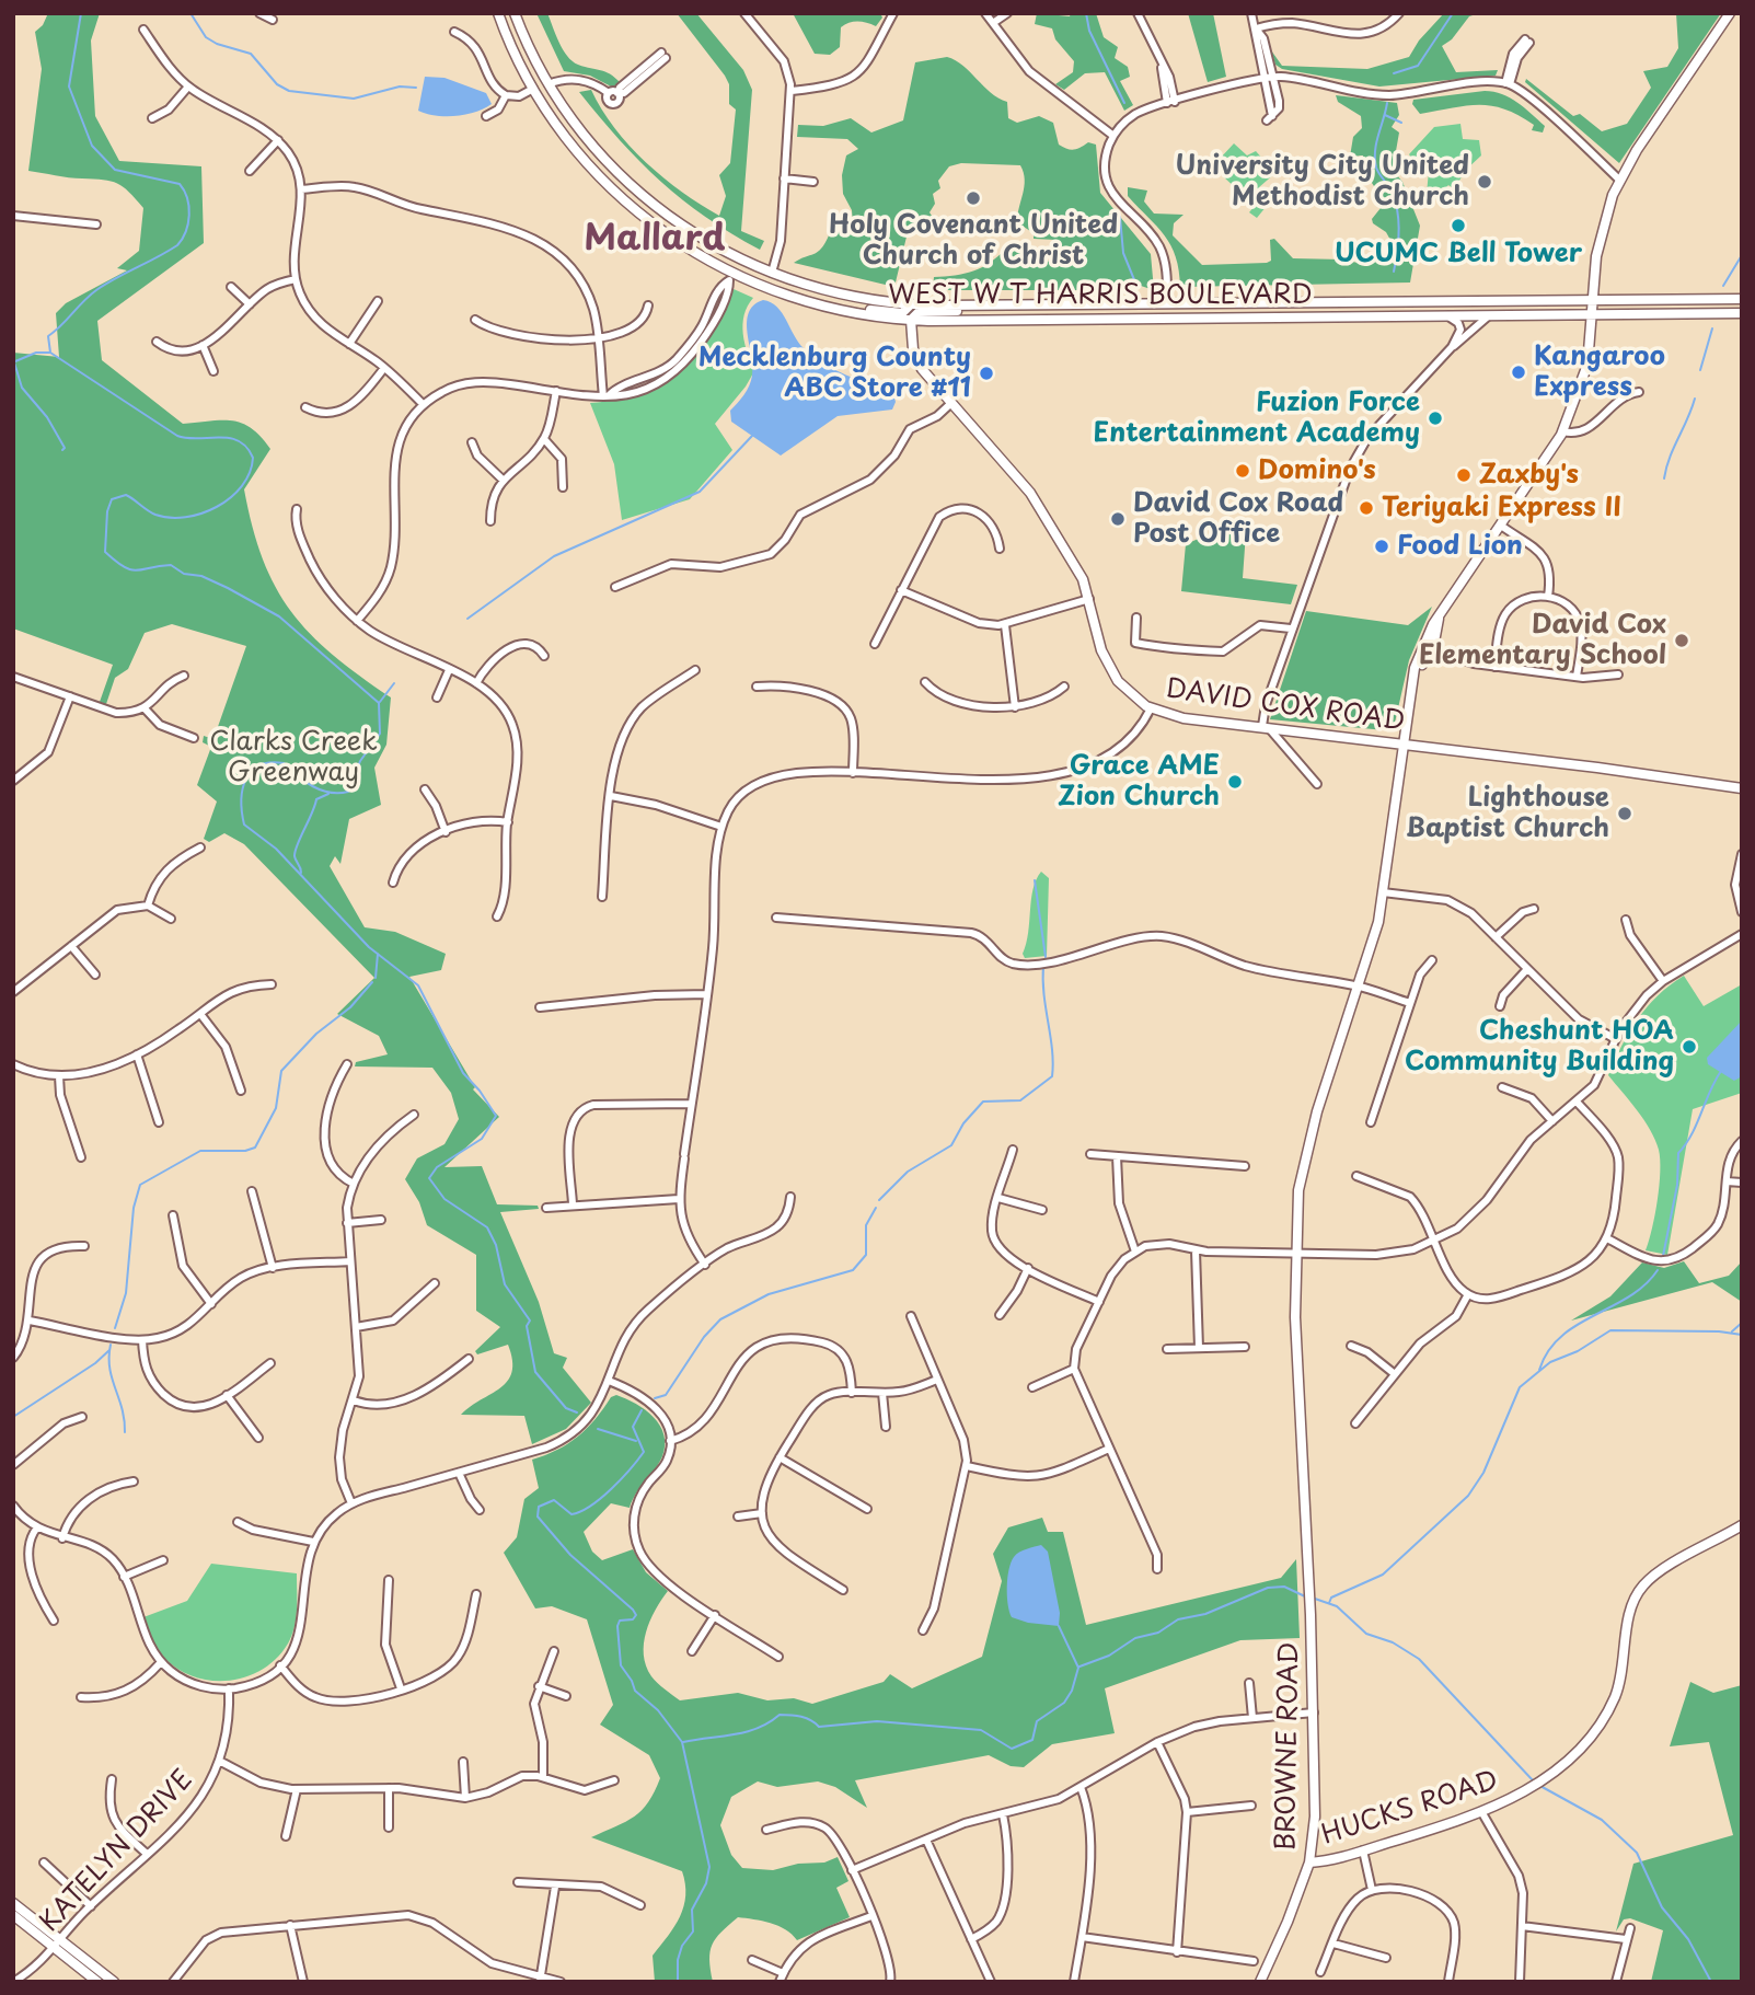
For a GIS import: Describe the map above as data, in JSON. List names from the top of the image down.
{
  "streets": {
    "main road": [
      "WEST W T HARRIS BOULEVARD",
      "DAVID COX ROAD",
      "BROWNE ROAD",
      "HUCKS ROAD"
    ],
    "street": ["KATELYN DRIVE"]
  },
  "crossings": [
    ["WEST W T HARRIS BOULEVARD", "DAVID COX ROAD"],
    ["DAVID COX ROAD", "BROWNE ROAD"],
    ["BROWNE ROAD", "HUCKS ROAD"]
  ],
  "districts": ["Mallard"],
  "parks": ["Clarks Creek Greenway"],
  "places": [
    "University City United Methodist Church",
    "Holy Covenant United Church of Christ",
    "UCUMC Bell Tower",
    "Kangaroo Express",
    "Mecklenburg County ABC Store #11",
    "Fuzion Force Entertainment Academy",
    "Domino's",
    "Zaxby's",
    "Teriyaki Express II",
    "David Cox Road Post Office",
    "Food Lion",
    "David Cox Elementary School",
    "Grace AME Zion Church",
    "Lighthouse Baptist Church",
    "Cheshunt HOA Community Building"
  ]
}
